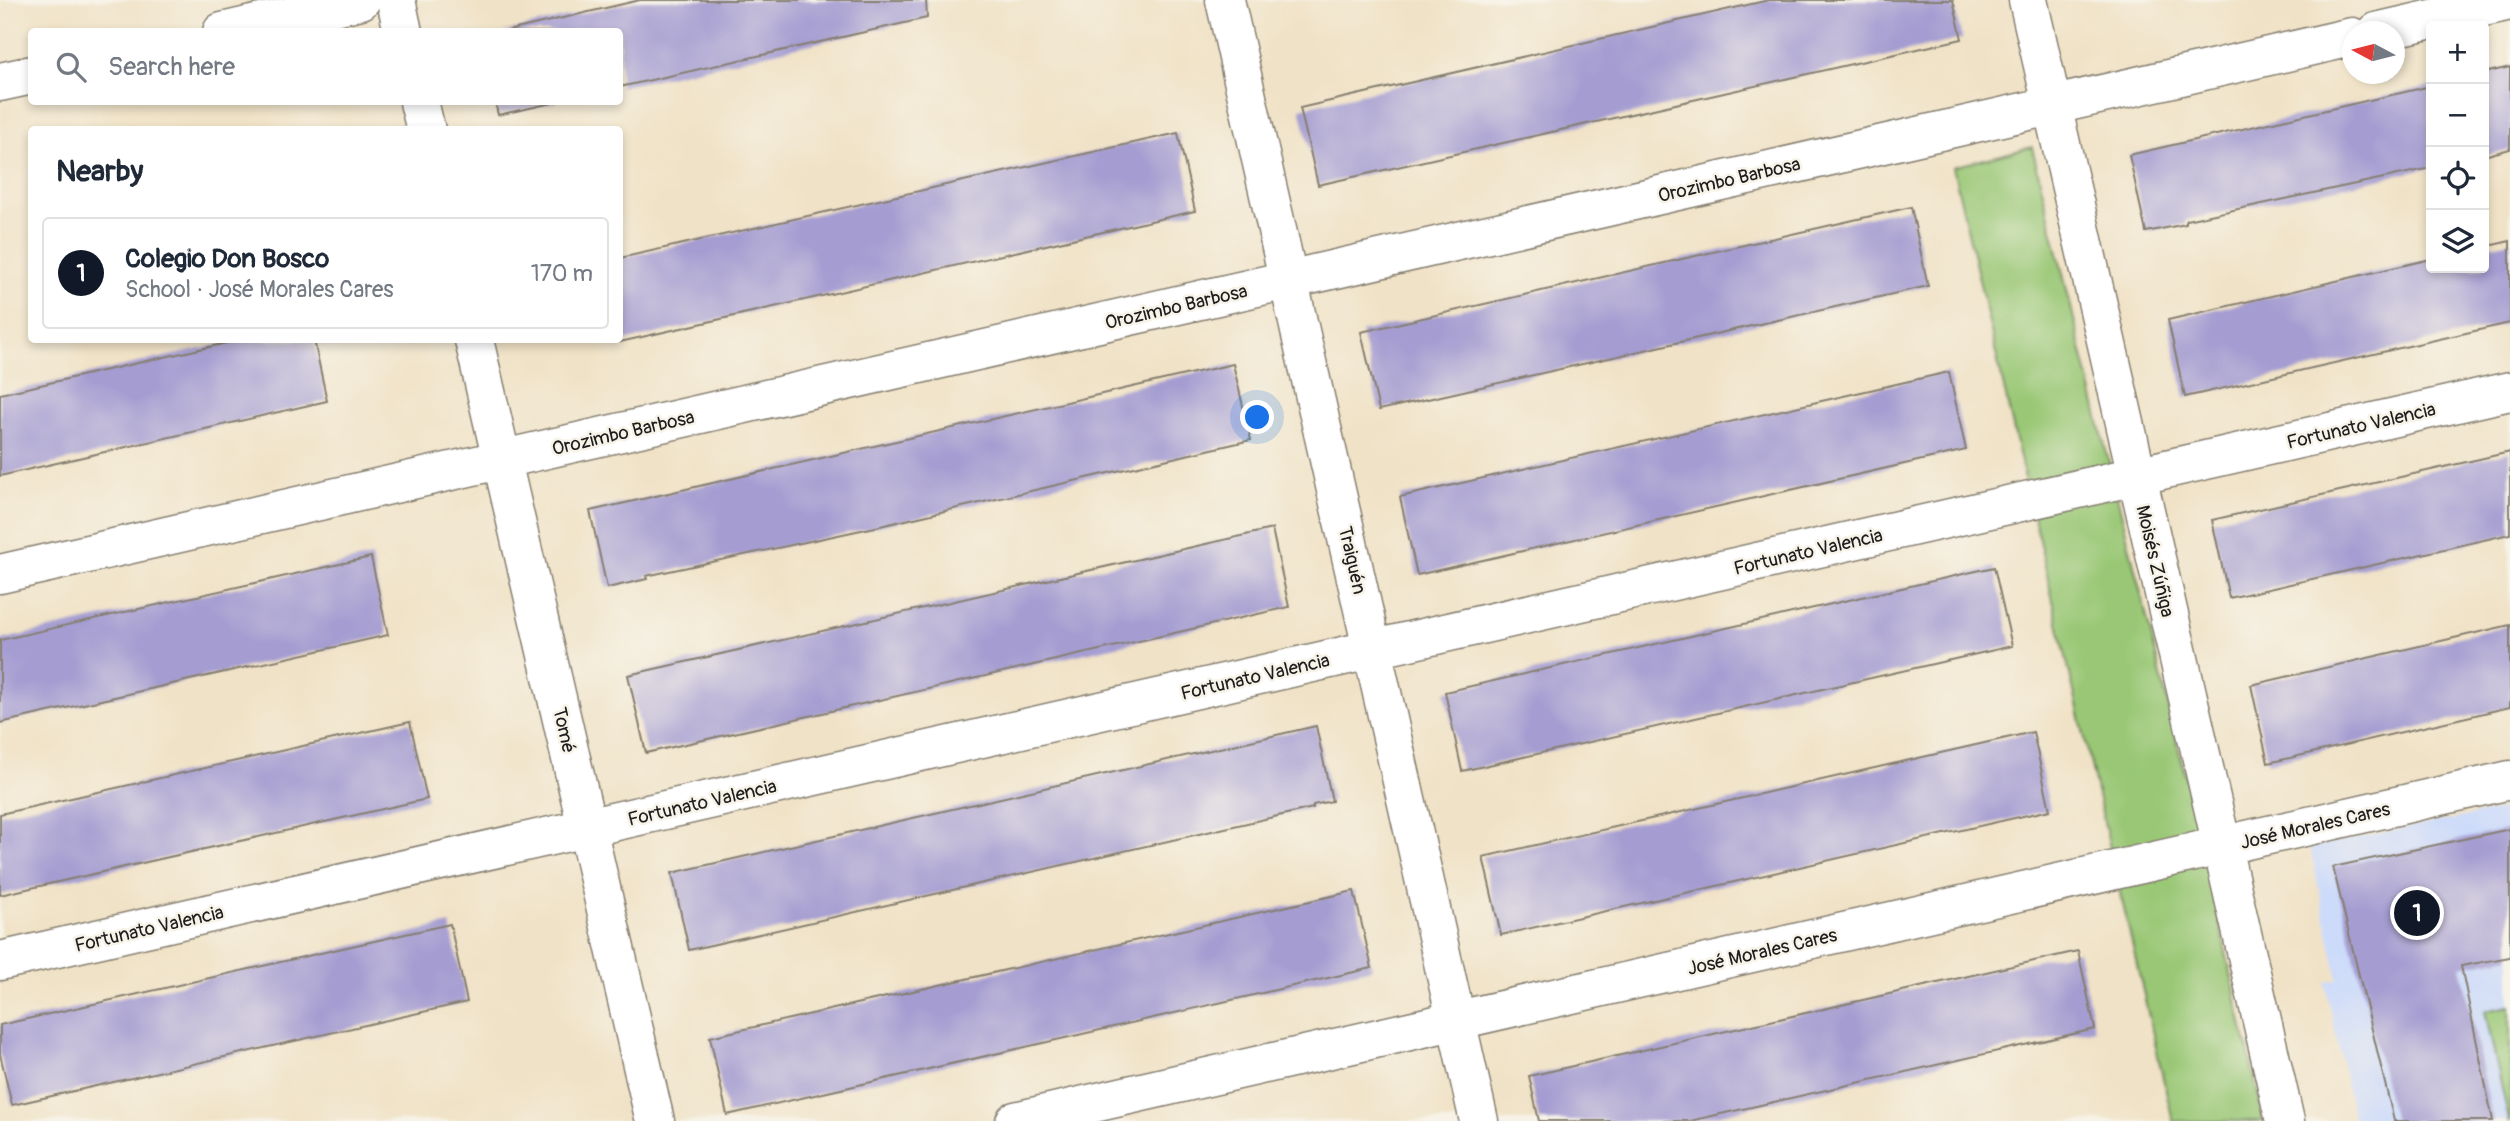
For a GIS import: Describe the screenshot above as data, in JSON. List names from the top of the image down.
{
  "streets": {
    "street": [
      "Orozimbo Barbosa",
      "Fortunato Valencia",
      "Traiguén",
      "Moisés Zúñiga",
      "Tomé",
      "José Morales Cares"
    ]
  },
  "crossings": [
    ["Orozimbo Barbosa", "Traiguén"],
    ["Orozimbo Barbosa", "Moisés Zúñiga"],
    ["Orozimbo Barbosa", "Tomé"],
    ["Fortunato Valencia", "Traiguén"],
    ["Fortunato Valencia", "Moisés Zúñiga"],
    ["Fortunato Valencia", "Tomé"],
    ["Traiguén", "José Morales Cares"],
    ["Moisés Zúñiga", "José Morales Cares"]
  ],
  "north": "left",
  "page": {
    "map_buttons": ["+", "−"],
    "search": "Search here",
    "heading": "Nearby",
    "list": [
      {
        "mark": "1",
        "name": "Colegio Don Bosco",
        "note": "School · José Morales Cares",
        "value": "170 m"
      }
    ],
    "pins": "1"
  }
}
